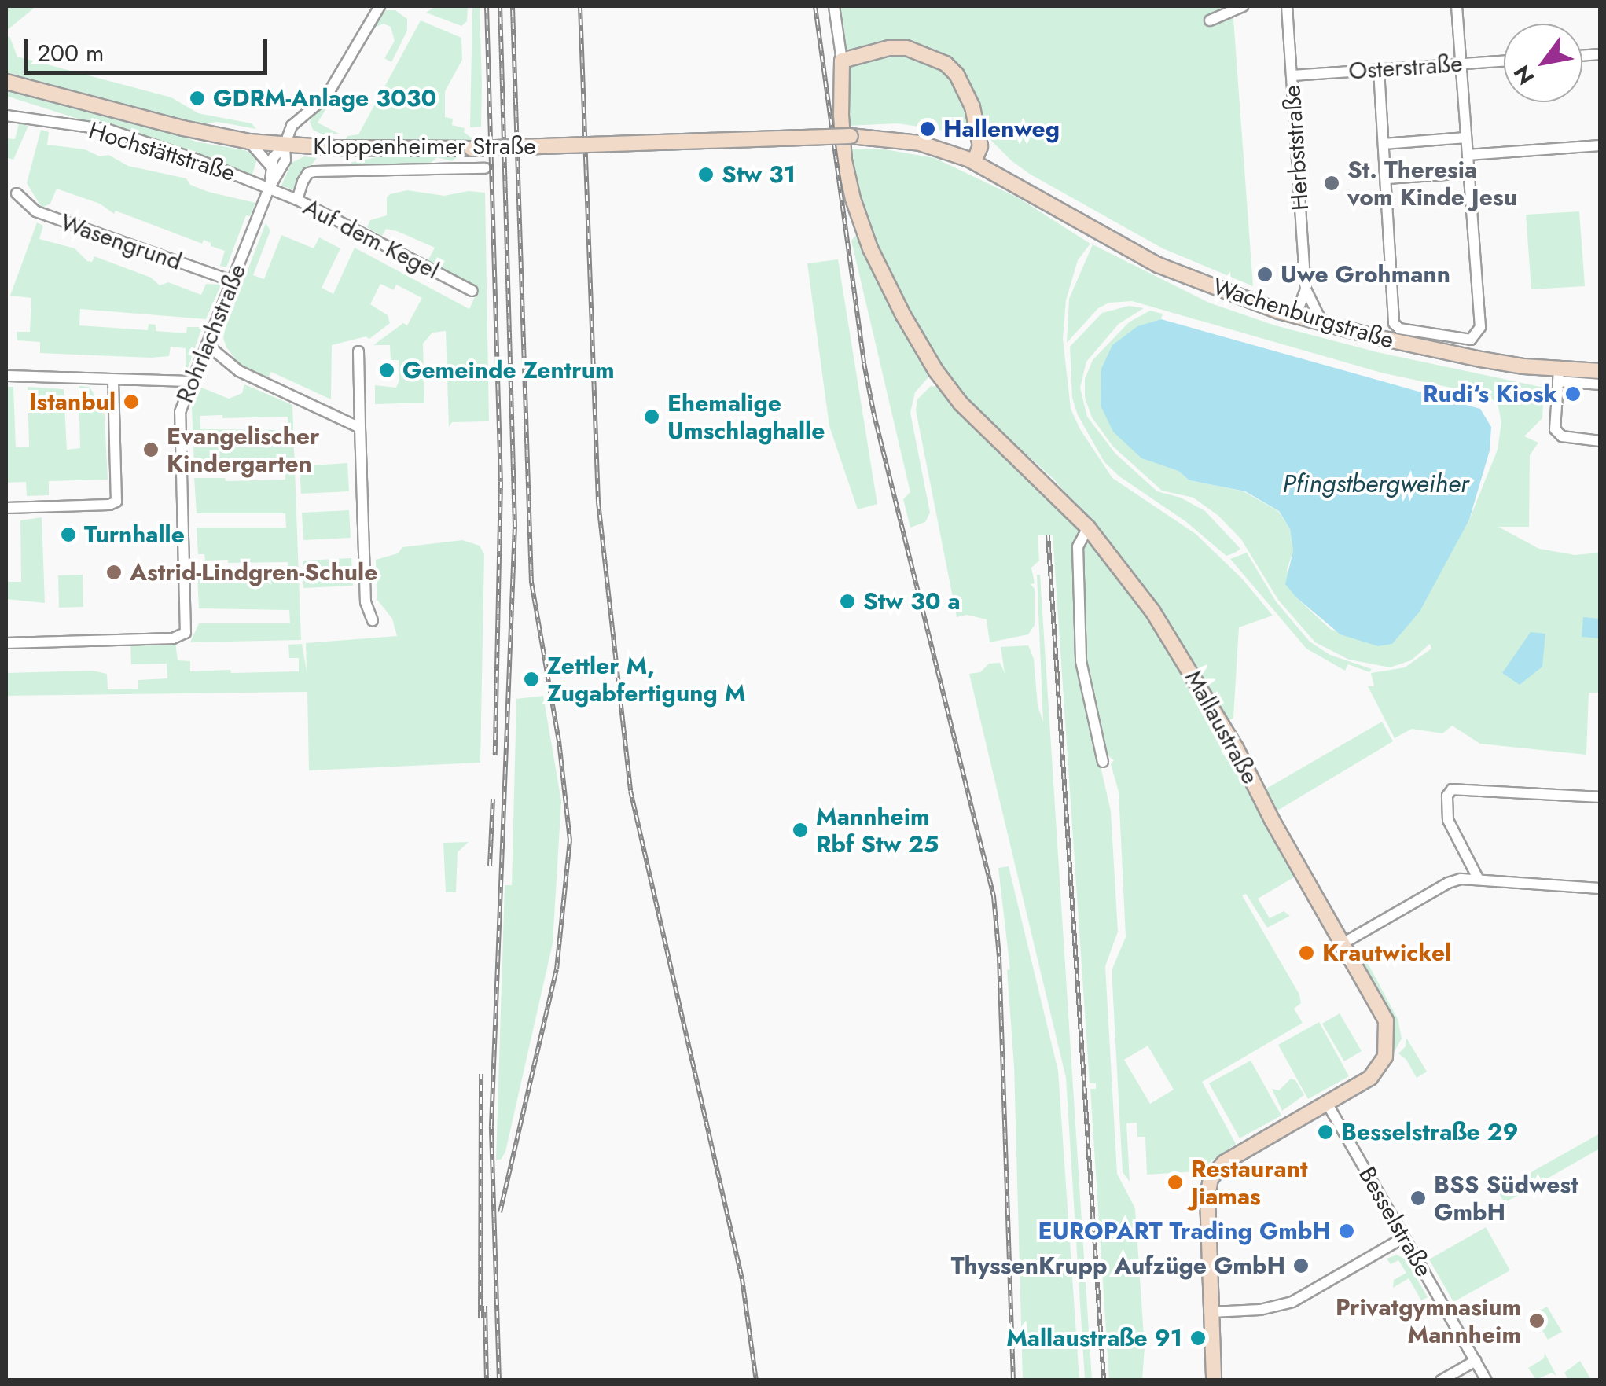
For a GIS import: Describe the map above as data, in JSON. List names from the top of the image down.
{
  "streets": {
    "street": [
      "Osterstraße",
      "Kloppenheimer Straße",
      "Herbststraße",
      "Hochstättstraße",
      "Auf dem Kegel",
      "Wasengrund",
      "Wachenburgstraße",
      "Rohrlachstraße",
      "Mallaustraße",
      "Besselstraße"
    ]
  },
  "crossings": [
    ["Osterstraße", "Herbststraße"],
    ["Kloppenheimer Straße", "Wachenburgstraße"],
    ["Kloppenheimer Straße", "Rohrlachstraße"],
    ["Herbststraße", "Wachenburgstraße"],
    ["Hochstättstraße", "Auf dem Kegel"],
    ["Hochstättstraße", "Rohrlachstraße"],
    ["Auf dem Kegel", "Rohrlachstraße"],
    ["Wasengrund", "Rohrlachstraße"],
    ["Mallaustraße", "Besselstraße"]
  ],
  "water": ["Pfingstbergweiher"],
  "places": [
    "GDRM-Anlage 3030",
    "Hallenweg",
    "Stw 31",
    "St. Theresia vom Kinde Jesu",
    "Uwe Grohmann",
    "Gemeinde Zentrum",
    "Rudi‘s Kiosk",
    "Istanbul",
    "Ehemalige Umschlaghalle",
    "Evangelischer Kindergarten",
    "Turnhalle",
    "Astrid-Lindgren-Schule",
    "Stw 30 a",
    "Zettler M, Zugabfertigung M",
    "Mannheim Rbf Stw 25",
    "Krautwickel",
    "Besselstraße 29",
    "Restaurant Jiamas",
    "BSS Südwest GmbH",
    "EUROPART Trading GmbH",
    "ThyssenKrupp Aufzüge GmbH",
    "Privatgymnasium Mannheim",
    "Mallaustraße 91"
  ],
  "scale_bar": "200 m",
  "north": "bottom left"
}
